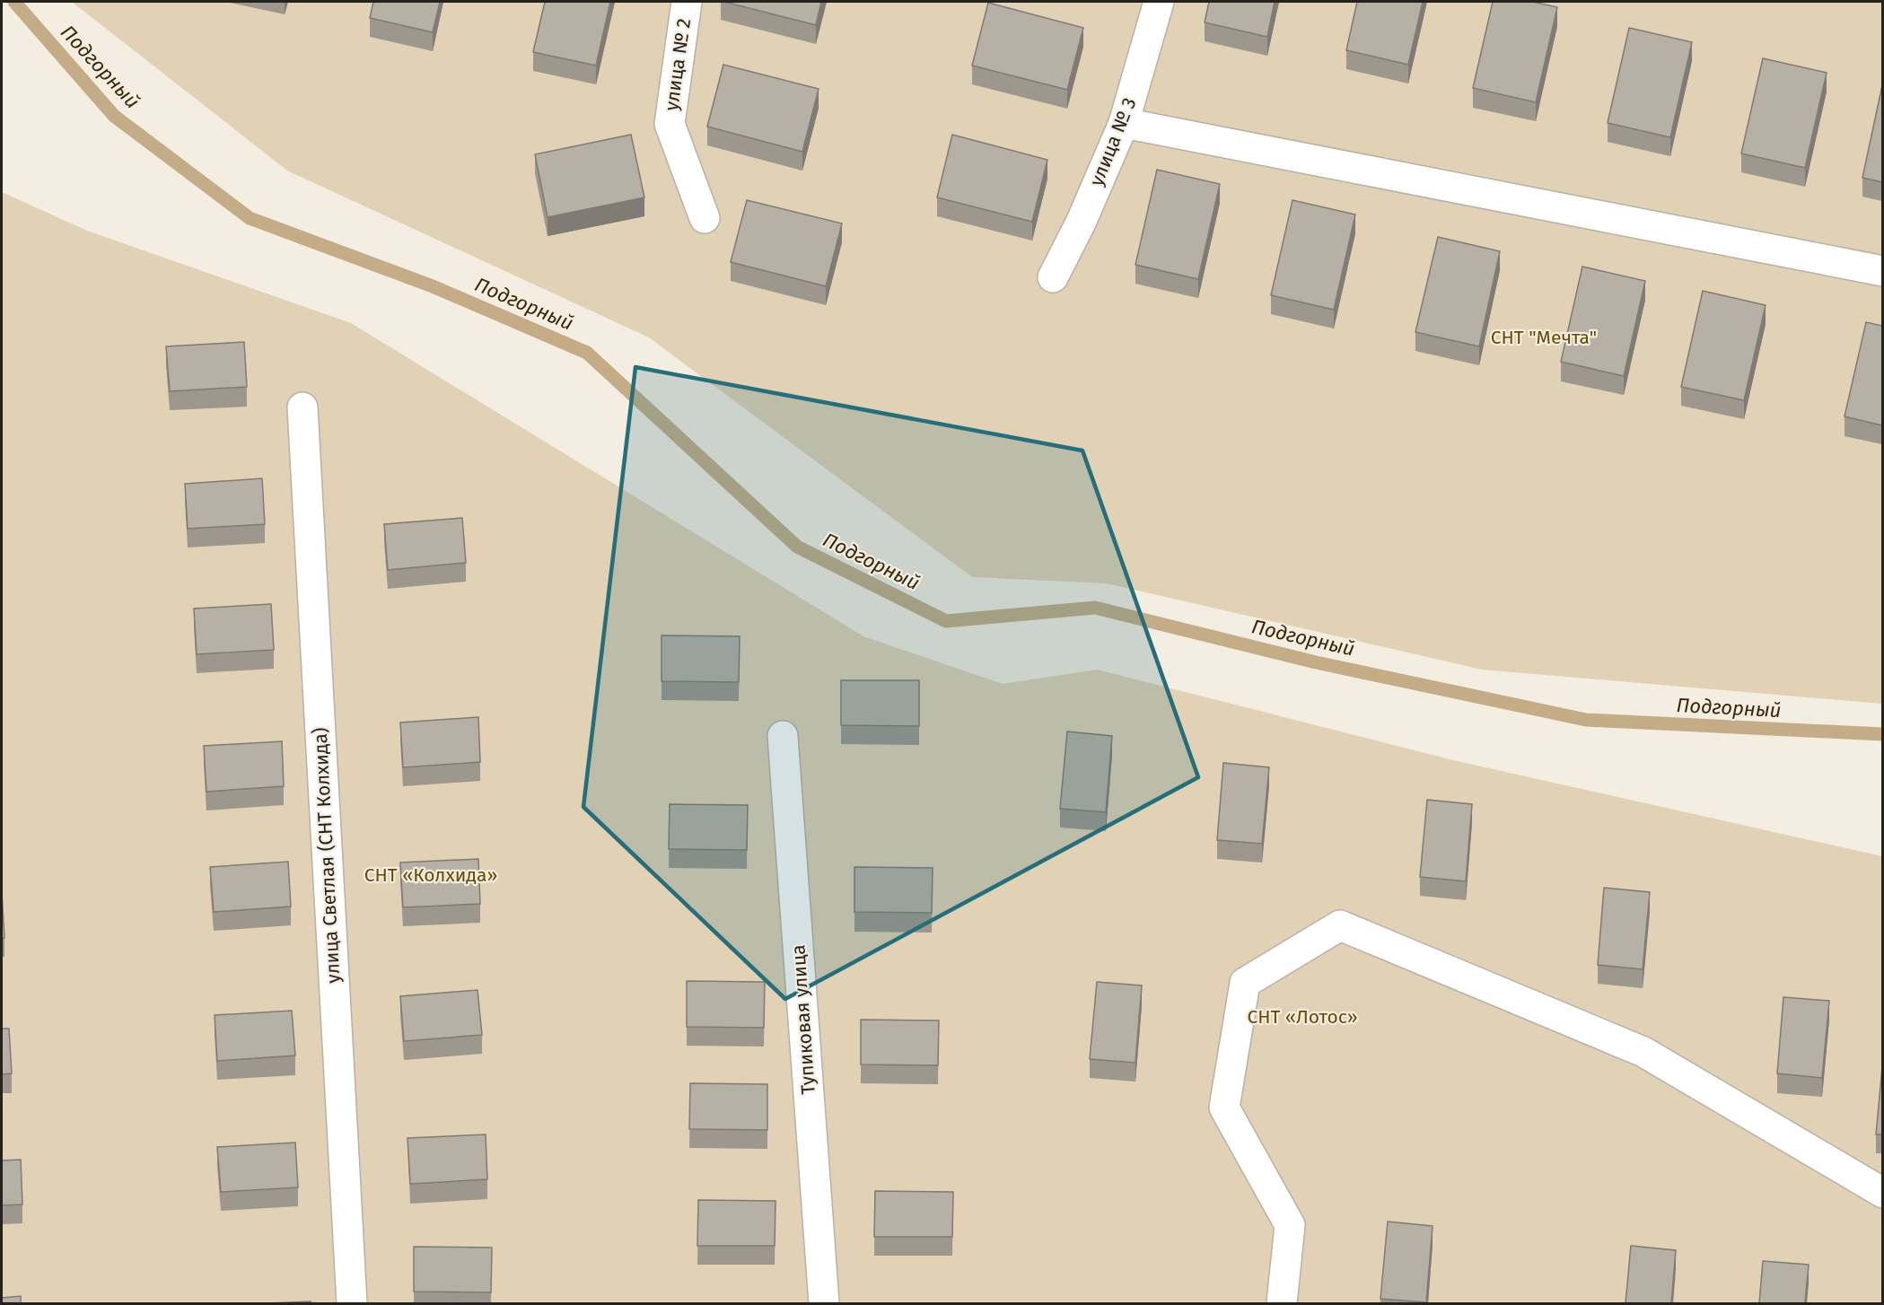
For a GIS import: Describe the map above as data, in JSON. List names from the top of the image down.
{
  "streets": {
    "street": [
      "улица № 2",
      "улица № 3",
      "улица Светлая (СНТ Колхида)",
      "Тупиковая улица"
    ]
  },
  "water": ["Подгорный"],
  "parks": ["СНТ \"Мечта\"", "СНТ «Колхида»", "СНТ «Лотос»"]
}
